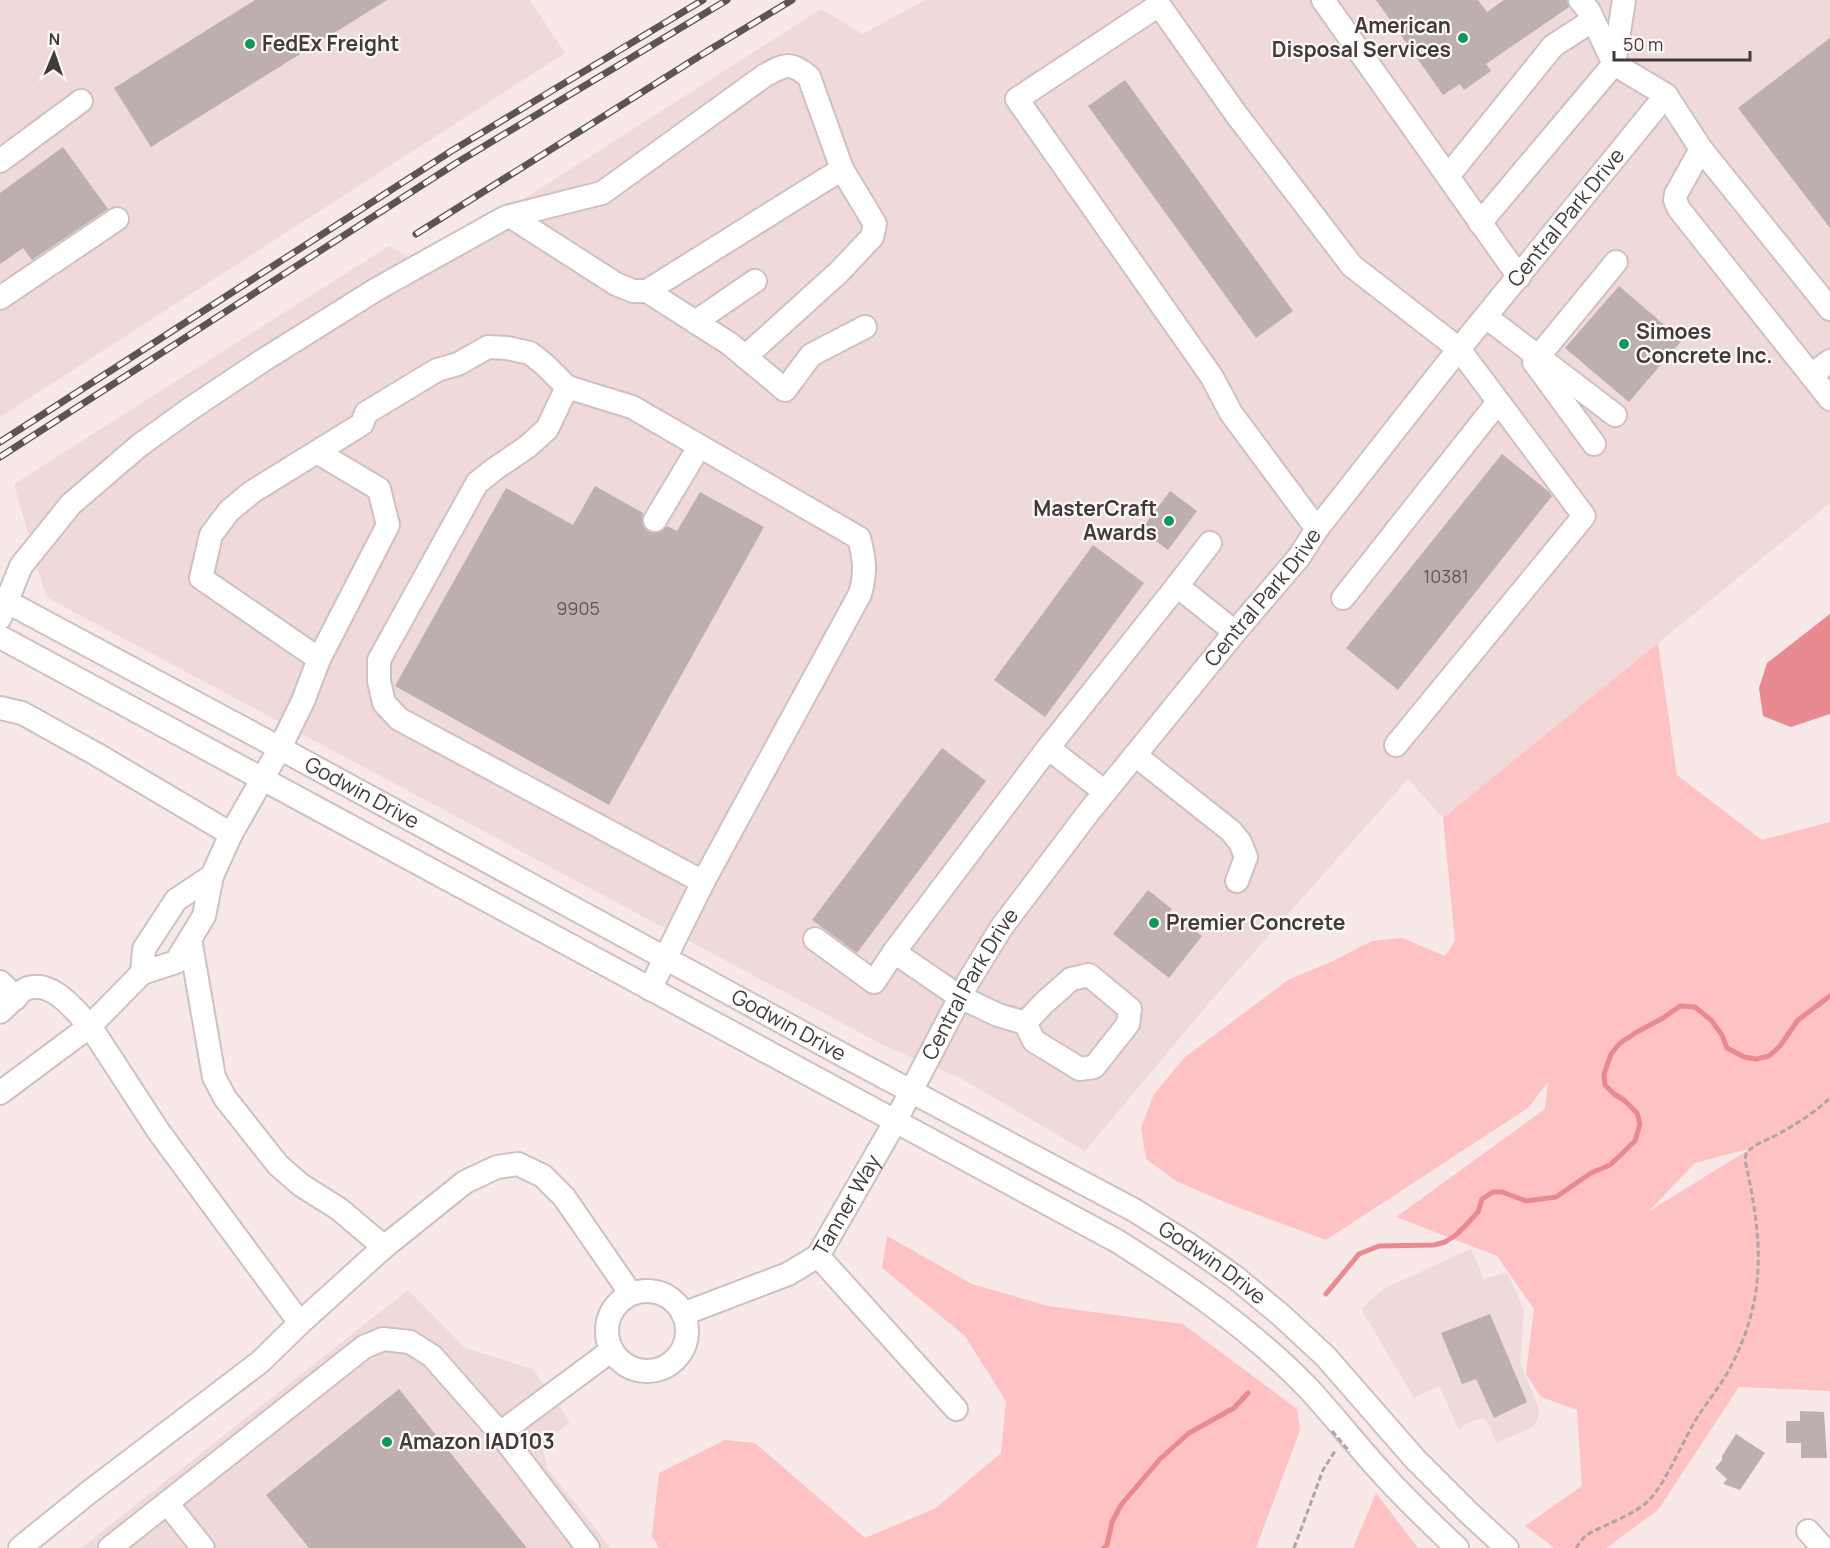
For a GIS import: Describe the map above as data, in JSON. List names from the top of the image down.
{
  "streets": {
    "street": ["Central Park Drive", "Godwin Drive", "Tanner Way"]
  },
  "crossings": [
    ["Central Park Drive", "Godwin Drive"],
    ["Central Park Drive", "Tanner Way"],
    ["Godwin Drive", "Tanner Way"]
  ],
  "places": [
    "American Disposal Services",
    "FedEx Freight",
    "Simoes Concrete Inc.",
    "MasterCraft Awards",
    "Premier Concrete",
    "Amazon IAD103"
  ],
  "house_numbers": ["10381", "9905"],
  "scale_bar": "50 m",
  "north": "top"
}
